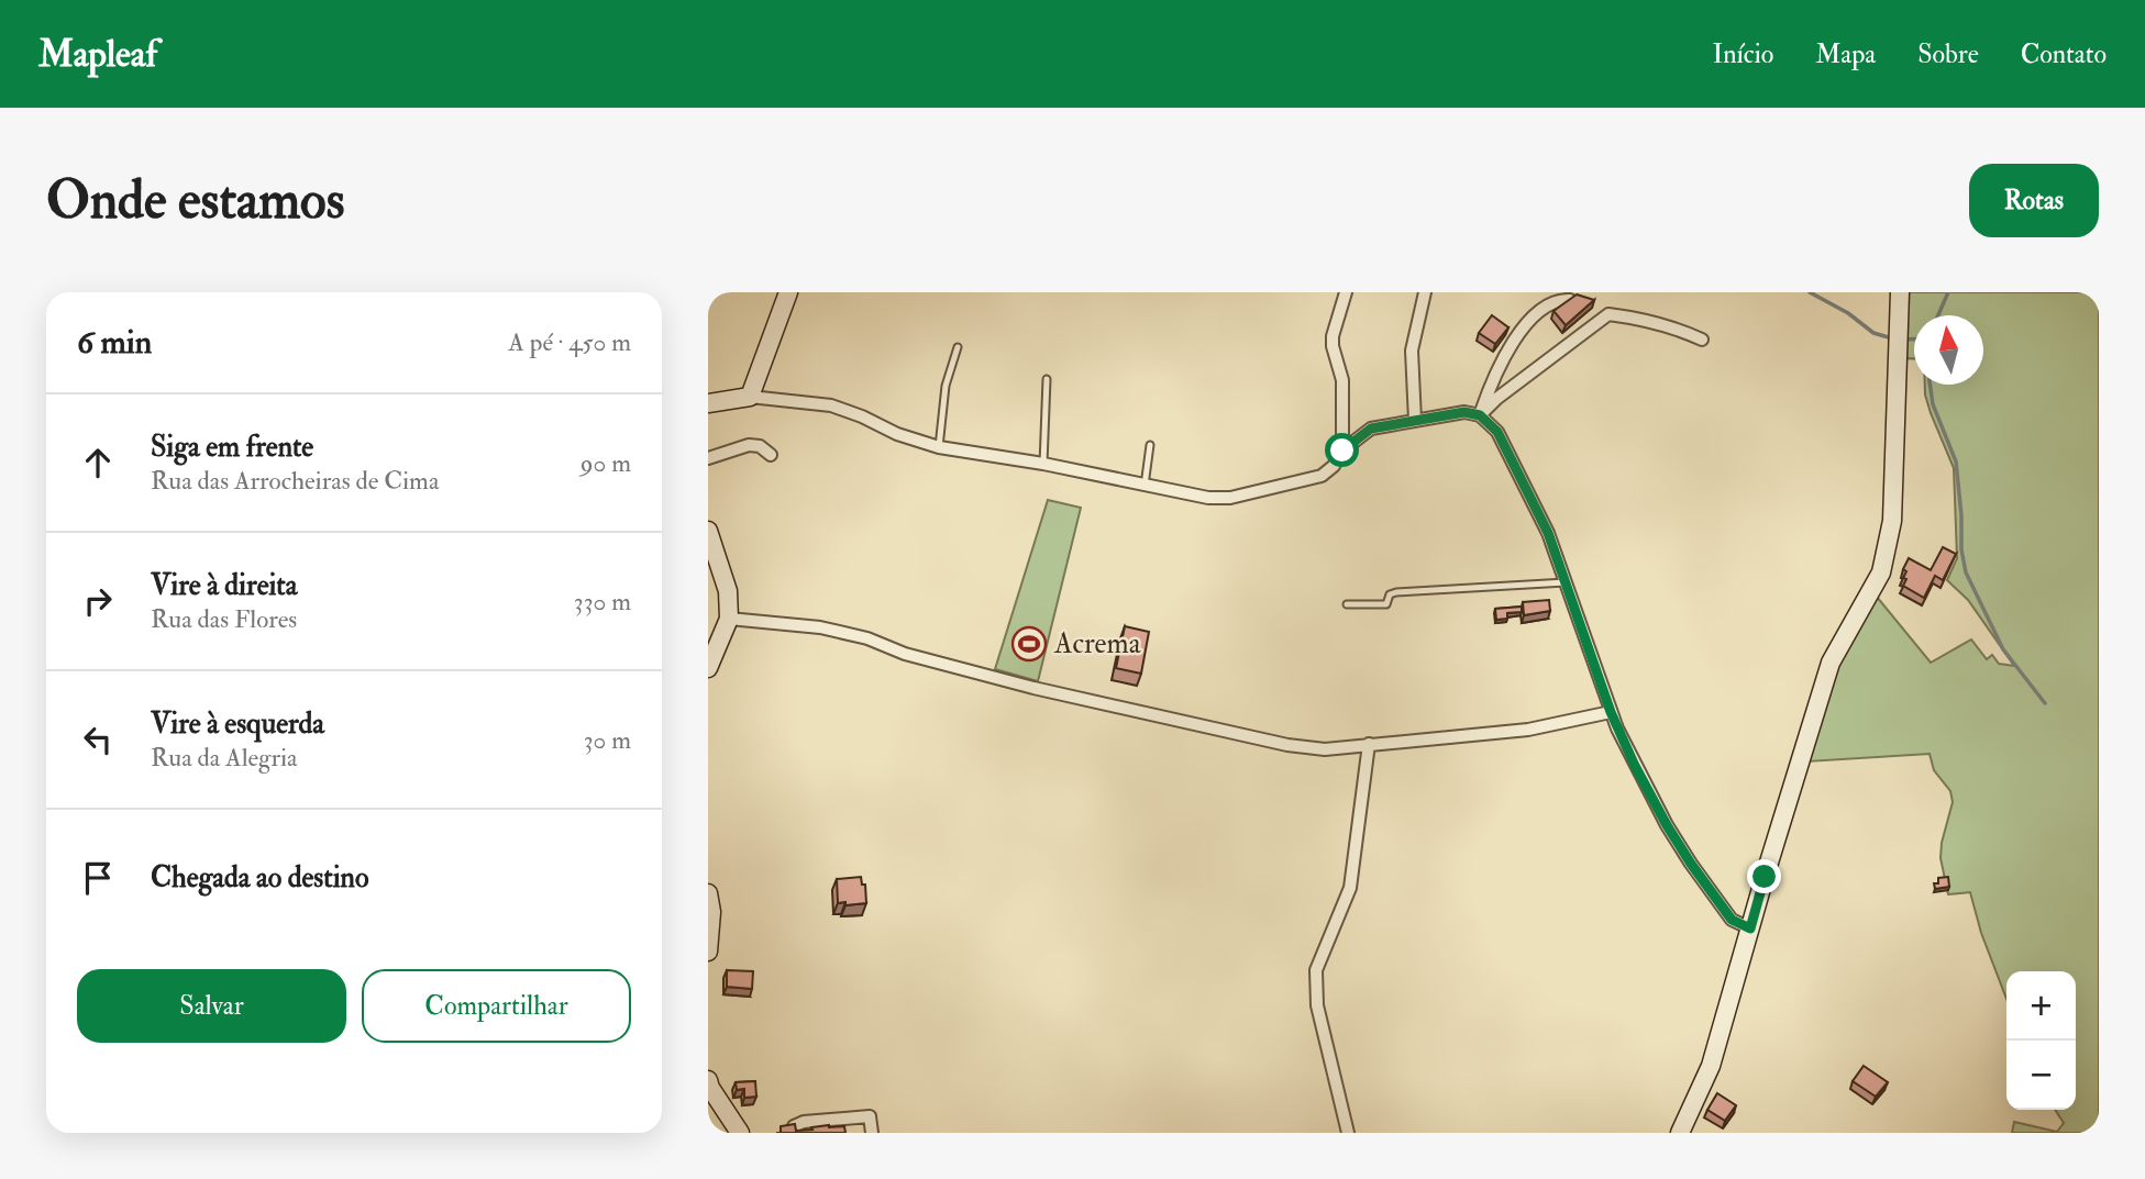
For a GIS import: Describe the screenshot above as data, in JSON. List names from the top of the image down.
{
  "places": {
    "sports": ["Acrema"]
  },
  "north": "top",
  "page": {
    "header": "Mapleaf",
    "nav": [
      "Início",
      "Mapa",
      "Sobre",
      "Contato"
    ],
    "buttons": [
      "Rotas",
      ["Salvar", "Compartilhar"]
    ],
    "title": "Onde estamos",
    "heading": ["6 min", "A pé · 450 m"],
    "list": [
      ["Siga em frente", "Rua das Arrocheiras de Cima", "90 m"],
      ["Vire à direita", "Rua das Flores", "330 m"],
      ["Vire à esquerda", "Rua da Alegria", "30 m"],
      "Chegada ao destino"
    ],
    "map_buttons": ["+", "−"]
  }
}
